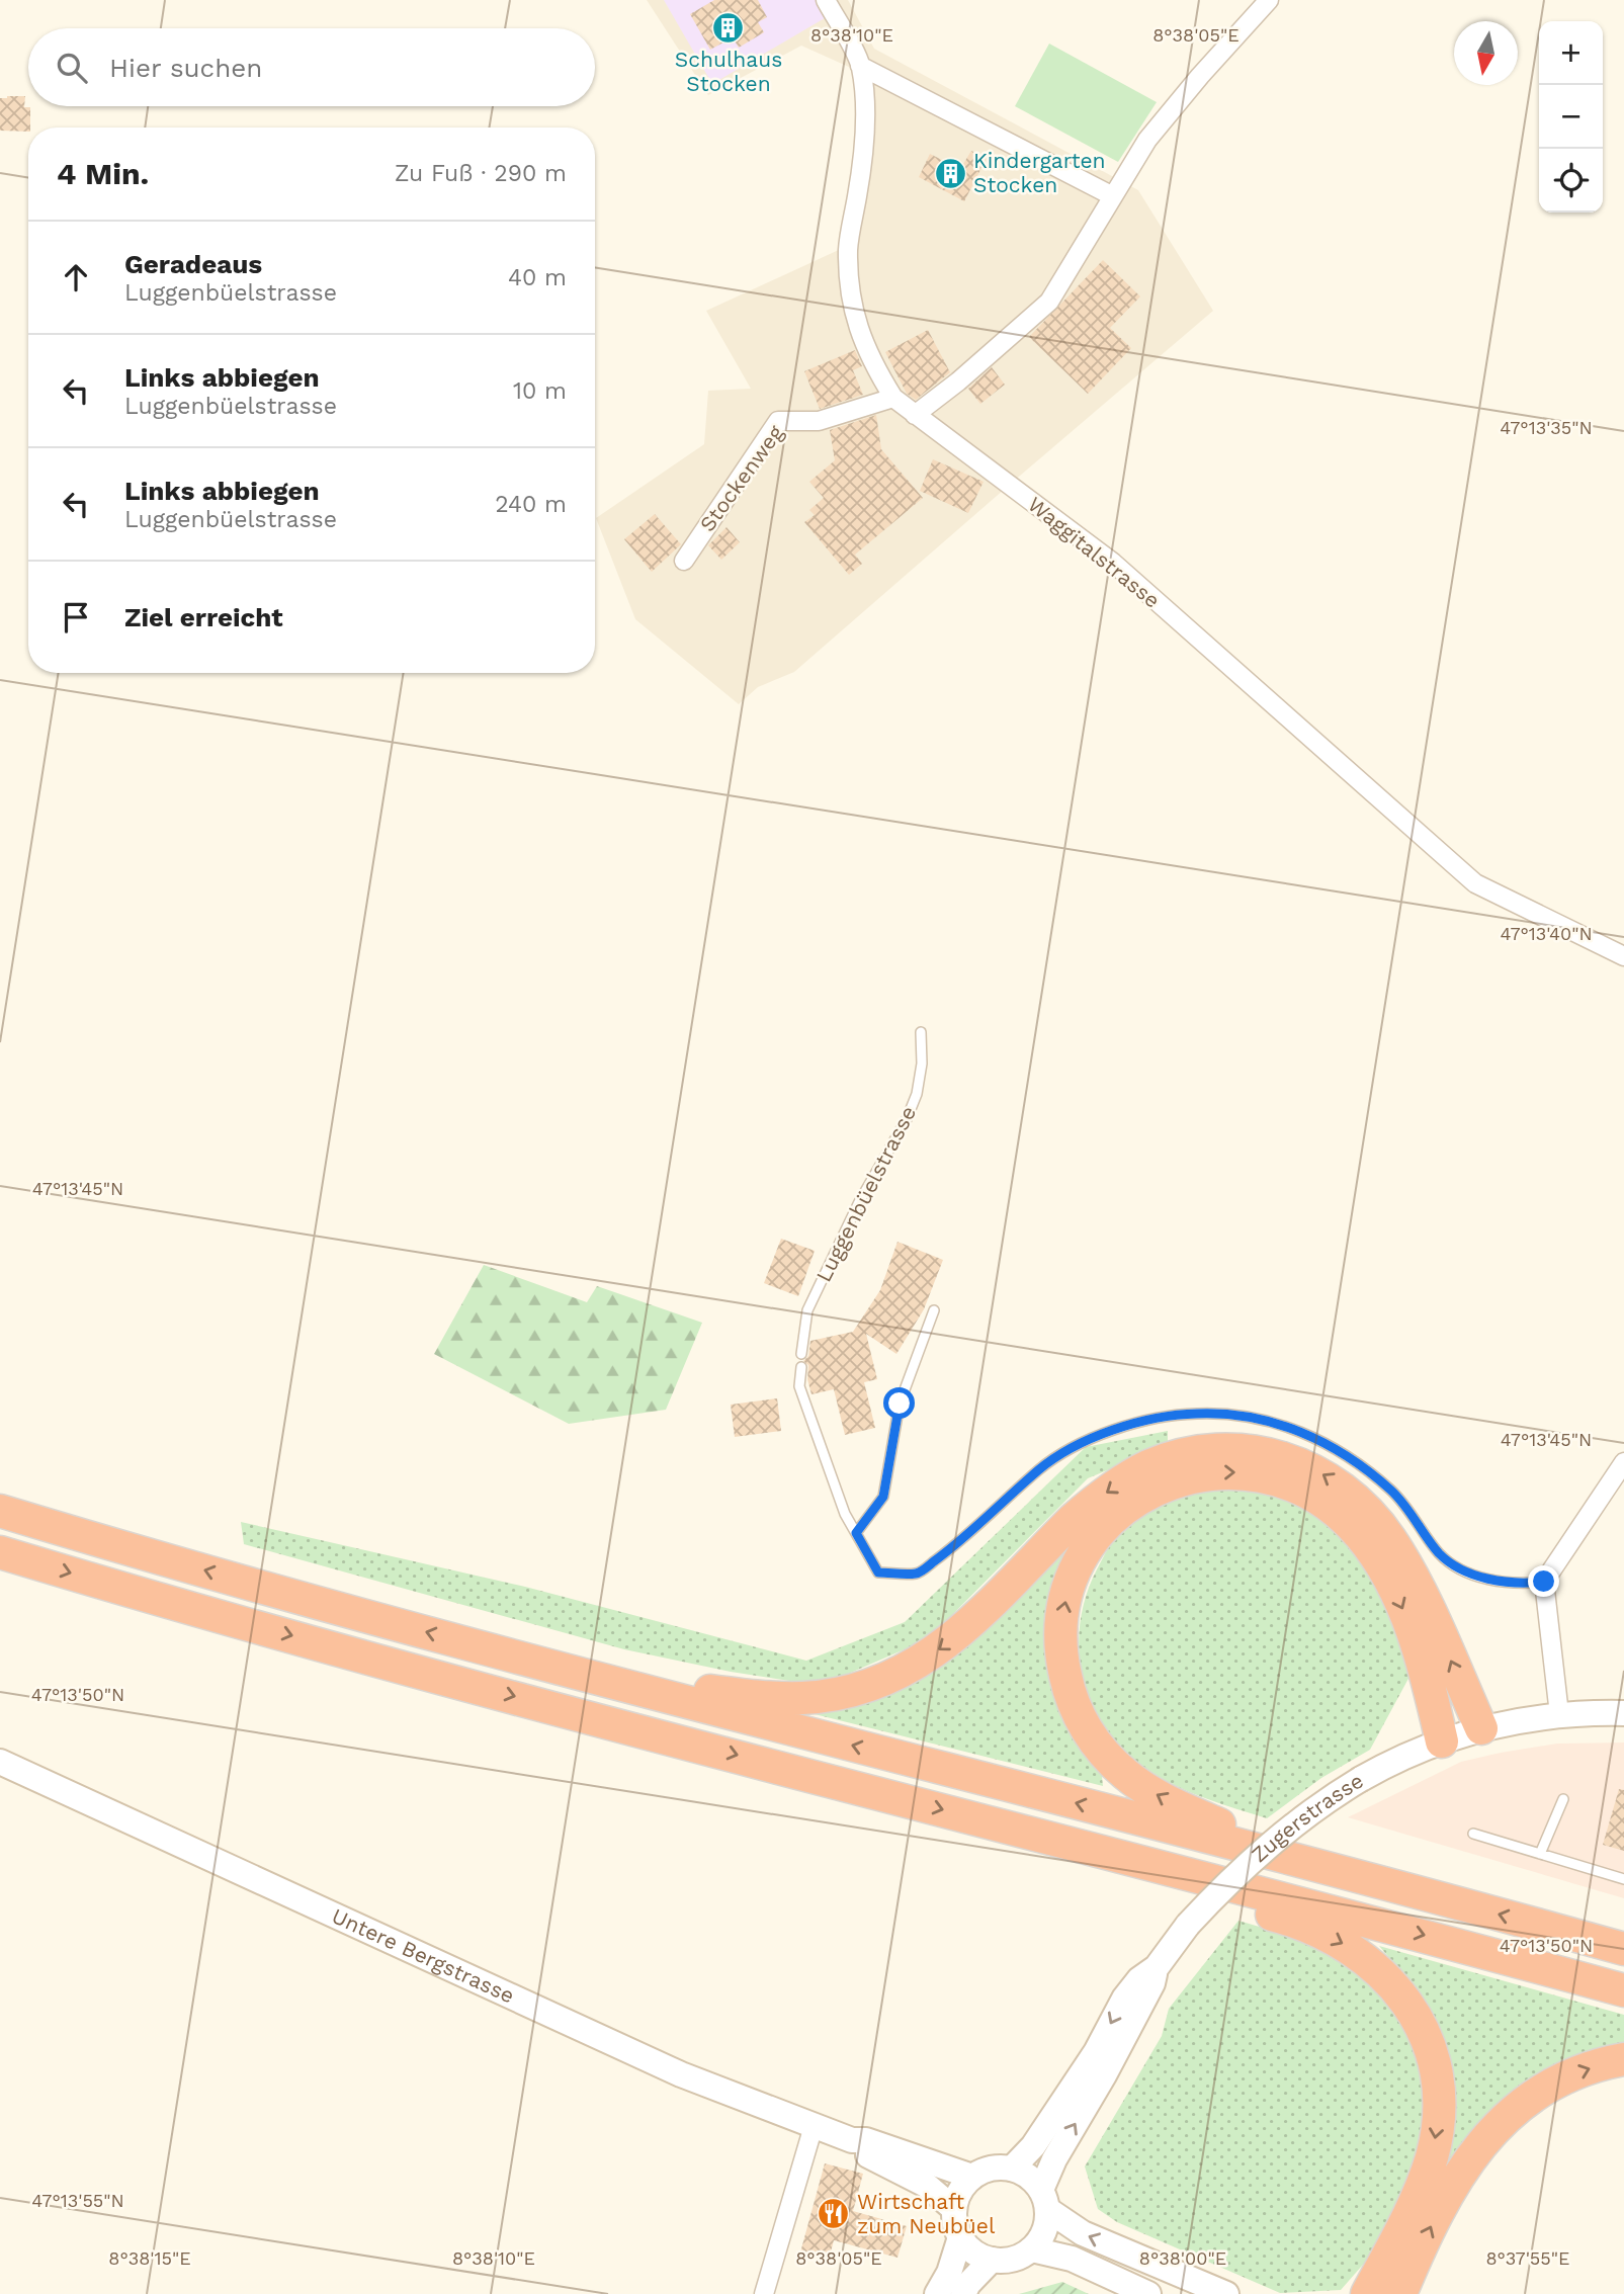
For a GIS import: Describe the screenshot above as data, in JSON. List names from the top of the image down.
{
  "streets": {
    "main road": ["Zugerstrasse", "Untere Bergstrasse"],
    "street": ["Stockenweg", "Waggitalstrasse"],
    "lane": ["Luggenbüelstrasse"]
  },
  "crossings": [
    ["Stockenweg", "Waggitalstrasse"],
    ["Zugerstrasse", "Untere Bergstrasse"]
  ],
  "places": {
    "building": ["Schulhaus Stocken", "Kindergarten Stocken"],
    "restaurant": ["Wirtschaft zum Neubüel"]
  },
  "north": "bottom",
  "page": {
    "map_buttons": ["+", "−"],
    "search": "Hier suchen",
    "heading": ["4 Min.", "Zu Fuß · 290 m"],
    "list": [
      ["Geradeaus", "Luggenbüelstrasse", "40 m"],
      ["Links abbiegen", "Luggenbüelstrasse", "10 m"],
      ["Links abbiegen", "Luggenbüelstrasse", "240 m"],
      "Ziel erreicht"
    ]
  },
  "coordinates": [
    "8°38'10\"E",
    "8°38'05\"E",
    "47°13'35\"N",
    "47°13'40\"N",
    "47°13'45\"N",
    "47°13'50\"N",
    "47°13'55\"N",
    "8°38'15\"E",
    "8°38'00\"E",
    "8°37'55\"E"
  ]
}
